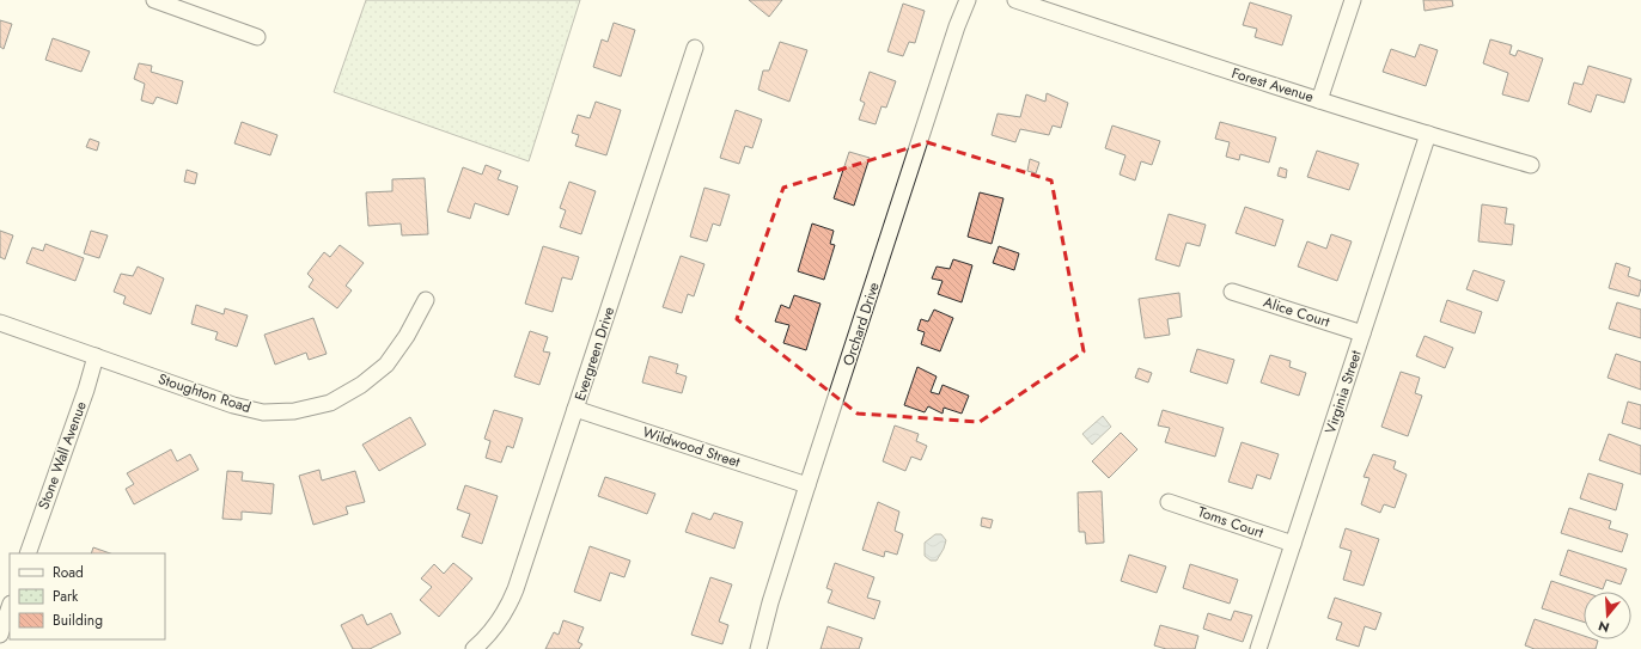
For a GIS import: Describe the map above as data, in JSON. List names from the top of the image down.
{
  "streets": {
    "street": [
      "Forest Avenue",
      "Alice Court",
      "Orchard Drive",
      "Evergreen Drive",
      "Virginia Street",
      "Stoughton Road",
      "Wildwood Street",
      "Stone Wall Avenue",
      "Toms Court"
    ]
  },
  "crossings": [
    ["Forest Avenue", "Virginia Street"],
    ["Alice Court", "Virginia Street"],
    ["Orchard Drive", "Wildwood Street"],
    ["Evergreen Drive", "Wildwood Street"],
    ["Virginia Street", "Toms Court"],
    ["Stoughton Road", "Stone Wall Avenue"]
  ],
  "legend": ["Road", "Park", "Building"],
  "north": "bottom"
}
